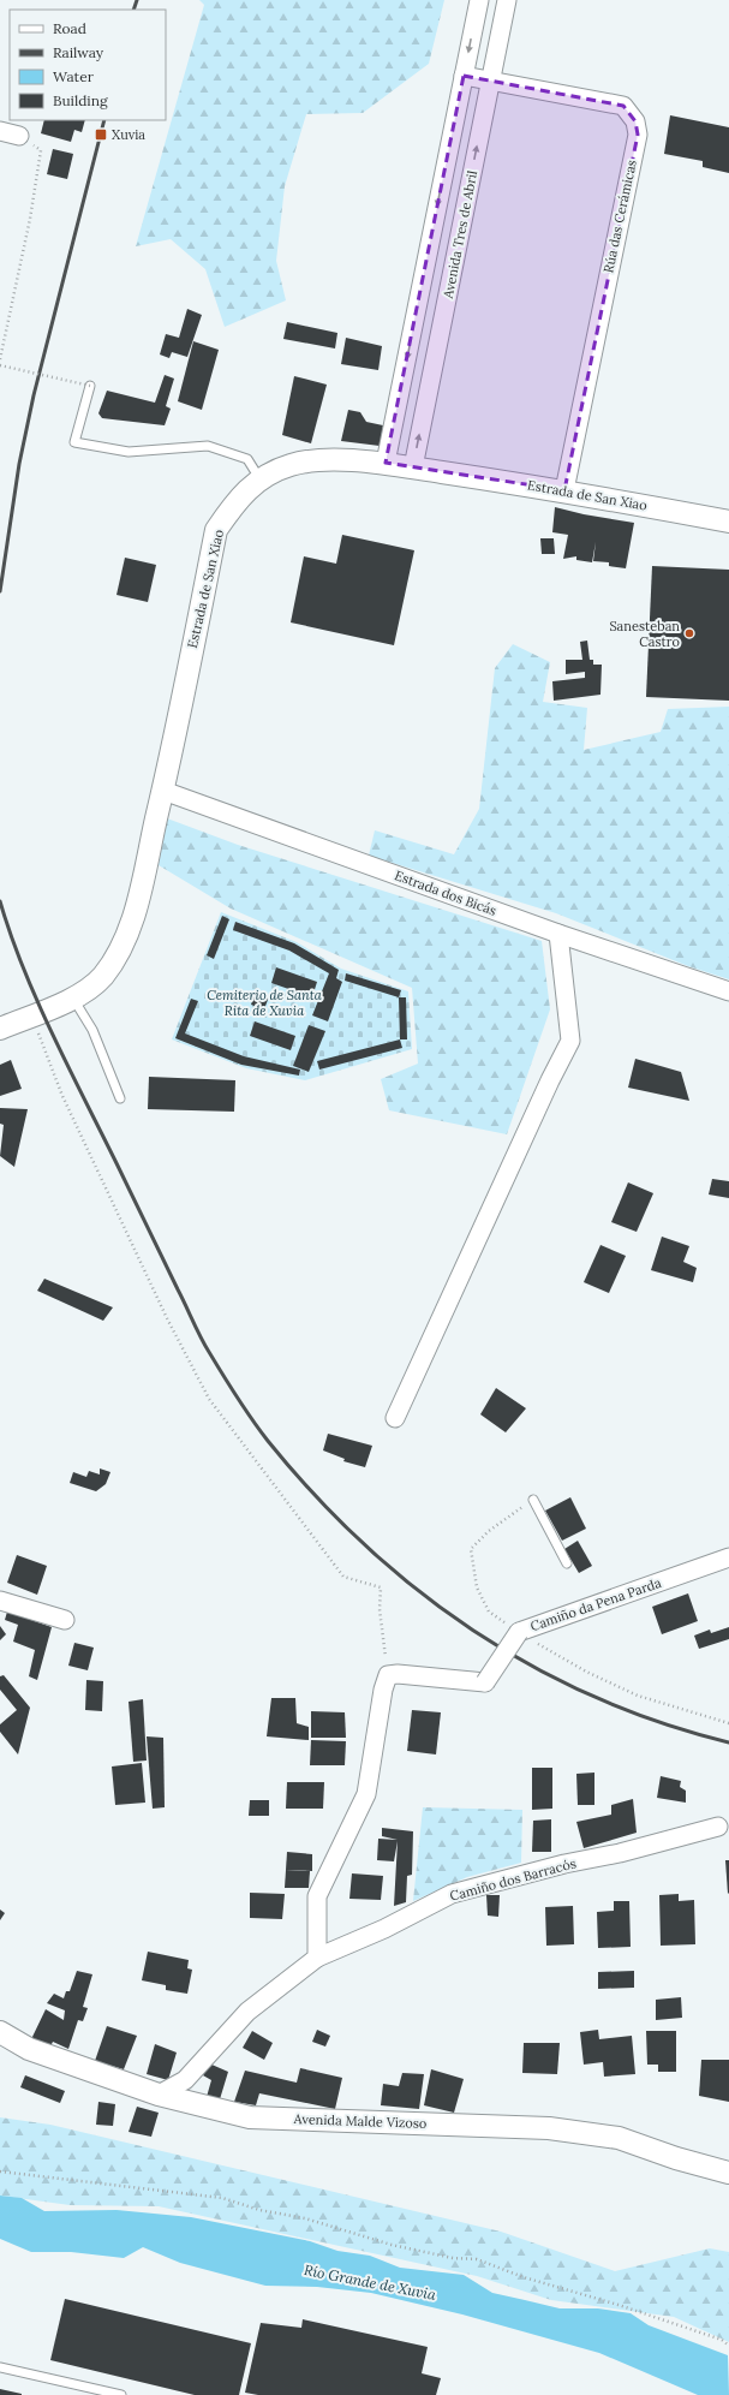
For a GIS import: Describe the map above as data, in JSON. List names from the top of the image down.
{
  "streets": {
    "street": [
      "Rúa das Cerámicas",
      "Avenida Tres de Abril",
      "Estrada de San Xiao",
      "Estrada dos Bicás",
      "Camiño da Pena Parda",
      "Camiño dos Barracós",
      "Avenida Malde Vizoso"
    ]
  },
  "crossings": [
    ["Rúa das Cerámicas", "Avenida Tres de Abril"],
    ["Rúa das Cerámicas", "Estrada de San Xiao"],
    ["Avenida Tres de Abril", "Estrada de San Xiao"],
    ["Estrada de San Xiao", "Estrada dos Bicás"]
  ],
  "water": ["Río Grande de Xuvia"],
  "parks": ["Cemiterio de Santa Rita de Xuvia"],
  "places": {
    "transit": ["Xuvia"],
    "other": ["Sanesteban Castro"]
  },
  "legend": [
    "Road",
    "Railway",
    "Water",
    "Building"
  ]
}
